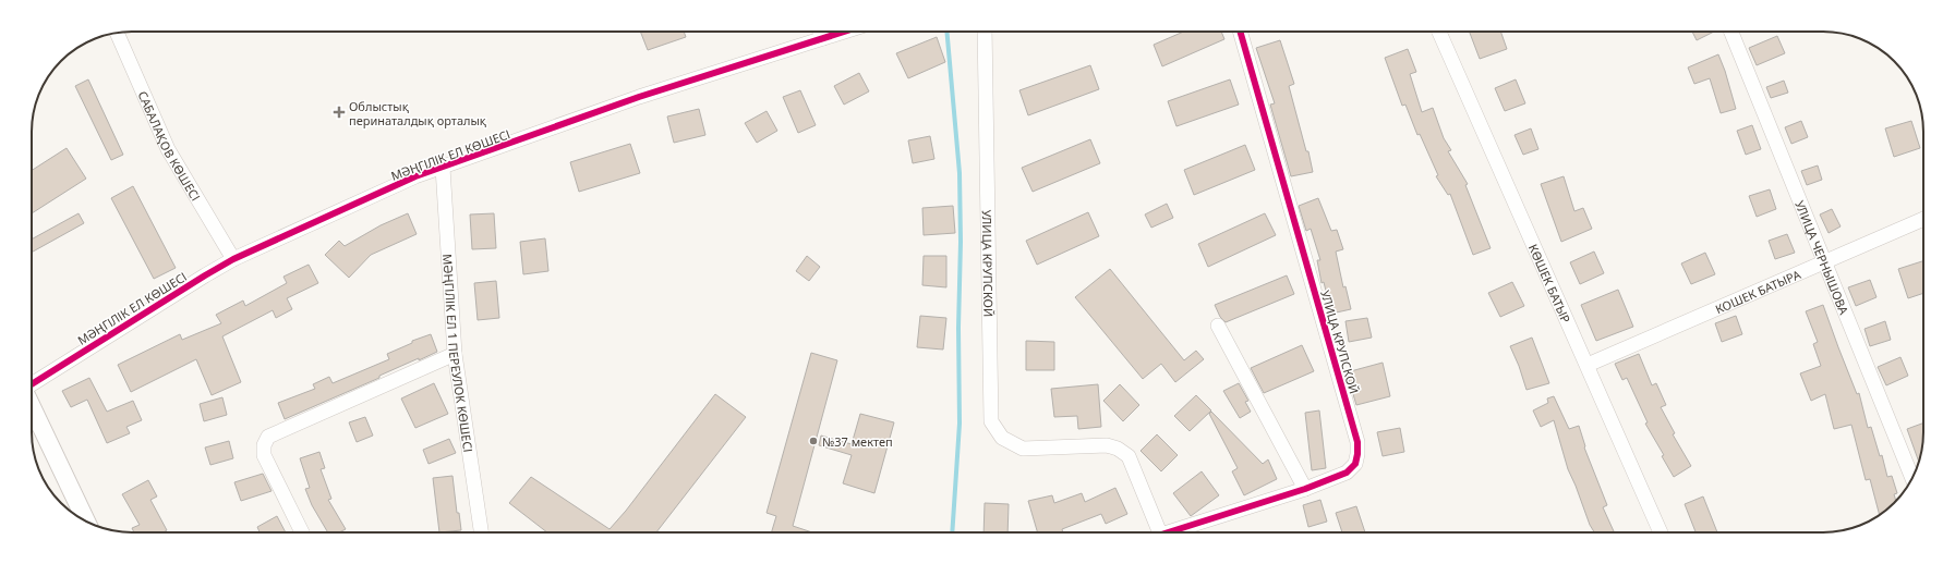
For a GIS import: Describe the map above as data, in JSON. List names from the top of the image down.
{
  "streets": {
    "street": [
      "САБАЛАҚОВ КӨШЕСІ",
      "МӘҢГІЛІК ЕЛ КӨШЕСІ",
      "УЛИЦА ЧЕРНЫШОВА",
      "УЛИЦА КРУПСКОЙ",
      "КӨШЕК БАТЫР",
      "КОШЕК БАТЫРА",
      "МӘҢГІЛІК ЕЛ 1 ПЕРЕУЛОК КӨШЕСІ"
    ]
  },
  "crossings": [
    ["САБАЛАҚОВ КӨШЕСІ", "МӘҢГІЛІК ЕЛ КӨШЕСІ"],
    ["МӘҢГІЛІК ЕЛ КӨШЕСІ", "МӘҢГІЛІК ЕЛ 1 ПЕРЕУЛОК КӨШЕСІ"],
    ["УЛИЦА ЧЕРНЫШОВА", "КОШЕК БАТЫРА"],
    ["КӨШЕК БАТЫР", "КОШЕК БАТЫРА"]
  ],
  "places": {
    "health": ["Облыстық перинаталдық орталық"],
    "other": ["№37 мектеп"]
  }
}
